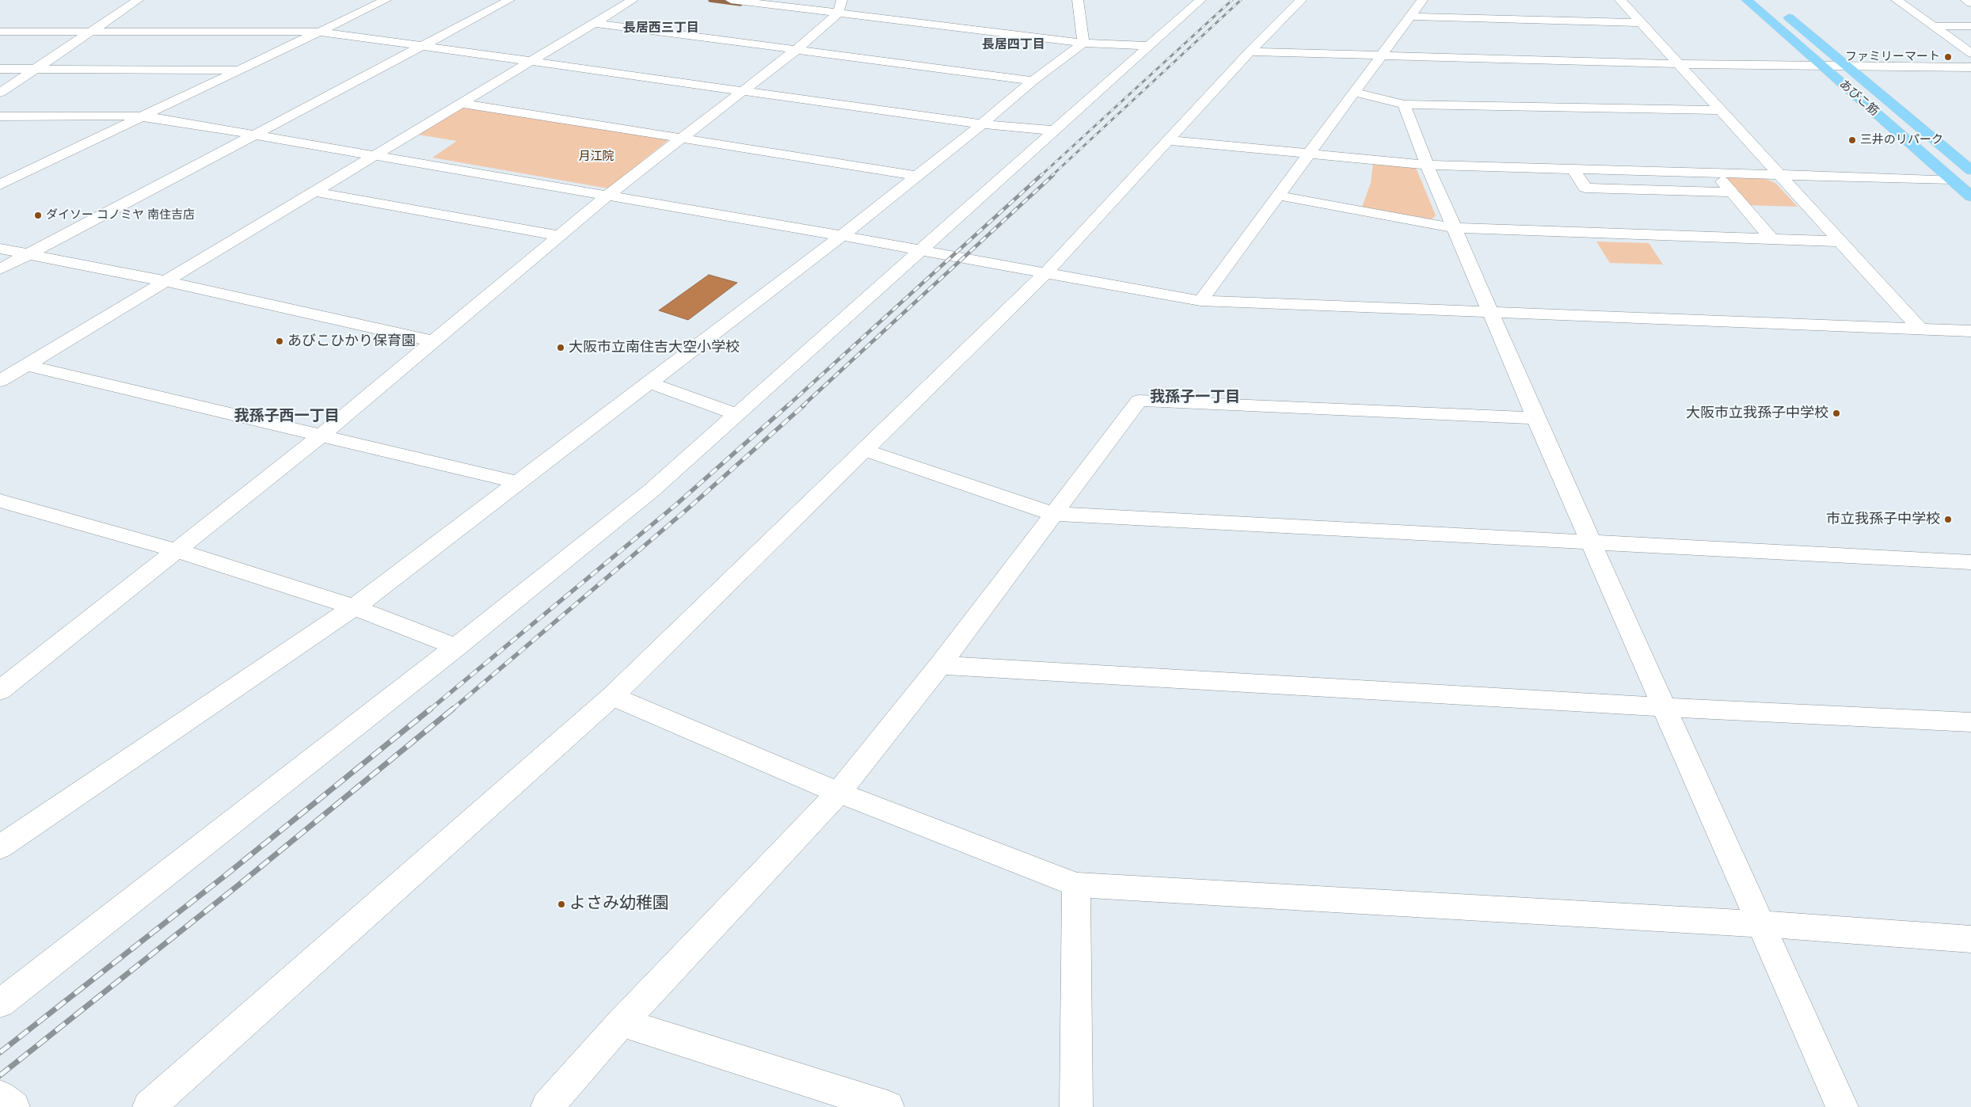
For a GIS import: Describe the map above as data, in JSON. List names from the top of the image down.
{
  "streets": {
    "main road": ["あびこ筋"]
  },
  "districts": [
    "長居西三丁目",
    "長居四丁目",
    "我孫子一丁目",
    "我孫子西一丁目"
  ],
  "parks": ["月江院"],
  "places": [
    "ファミリーマート",
    "三井のリパーク",
    "ダイソー コノミヤ 南住吉店",
    "あびこひかり保育園",
    "大阪市立南住吉大空小学校",
    "大阪市立我孫子中学校",
    "市立我孫子中学校",
    "よさみ幼稚園"
  ]
}
